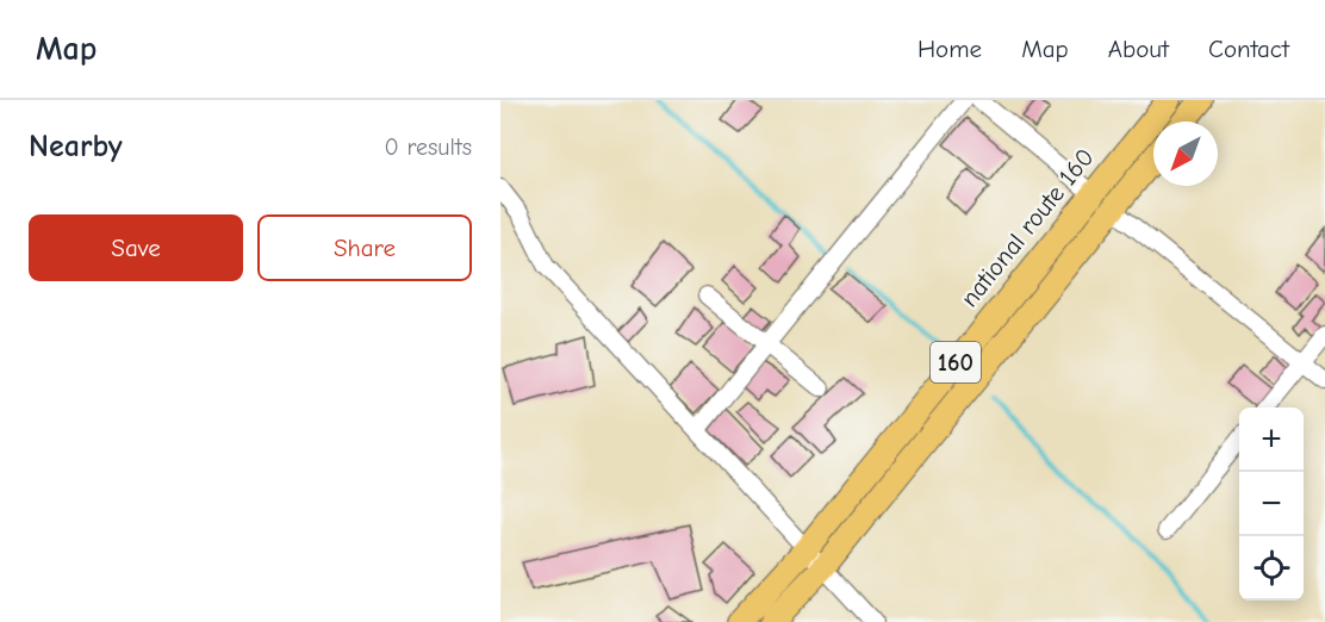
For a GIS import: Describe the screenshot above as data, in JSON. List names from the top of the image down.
{
  "streets": {
    "highway": ["national route 160", "160"]
  },
  "north": "bottom left",
  "page": {
    "header": "Map",
    "nav": [
      "Home",
      "Map",
      "About",
      "Contact"
    ],
    "heading": ["Nearby", "0 results"],
    "buttons": ["Save", "Share"],
    "map_buttons": ["+", "−"]
  }
}
